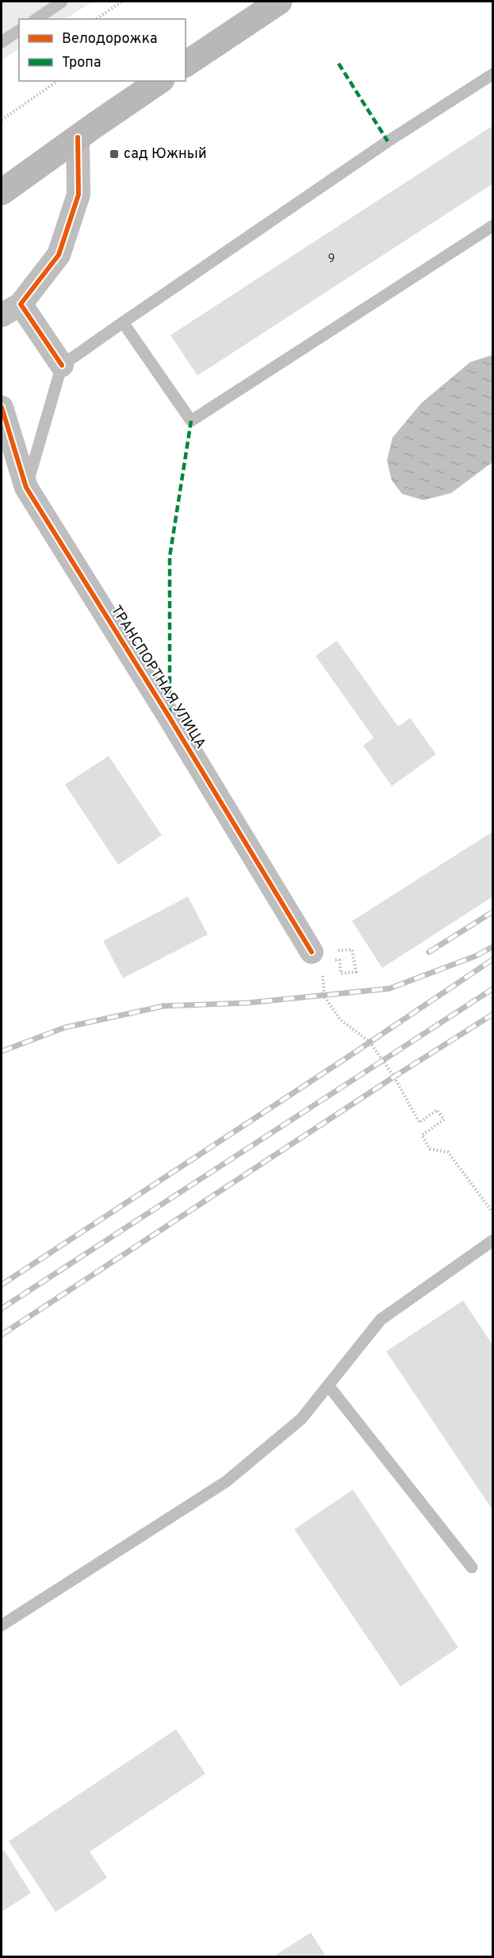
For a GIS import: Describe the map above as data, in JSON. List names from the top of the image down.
{
  "streets": {
    "street": ["ТРАНСПОРТНАЯ УЛИЦА"]
  },
  "places": {
    "transit": ["сад Южный"]
  },
  "house_numbers": ["9"],
  "legend": ["Велодорожка", "Тропа"]
}
